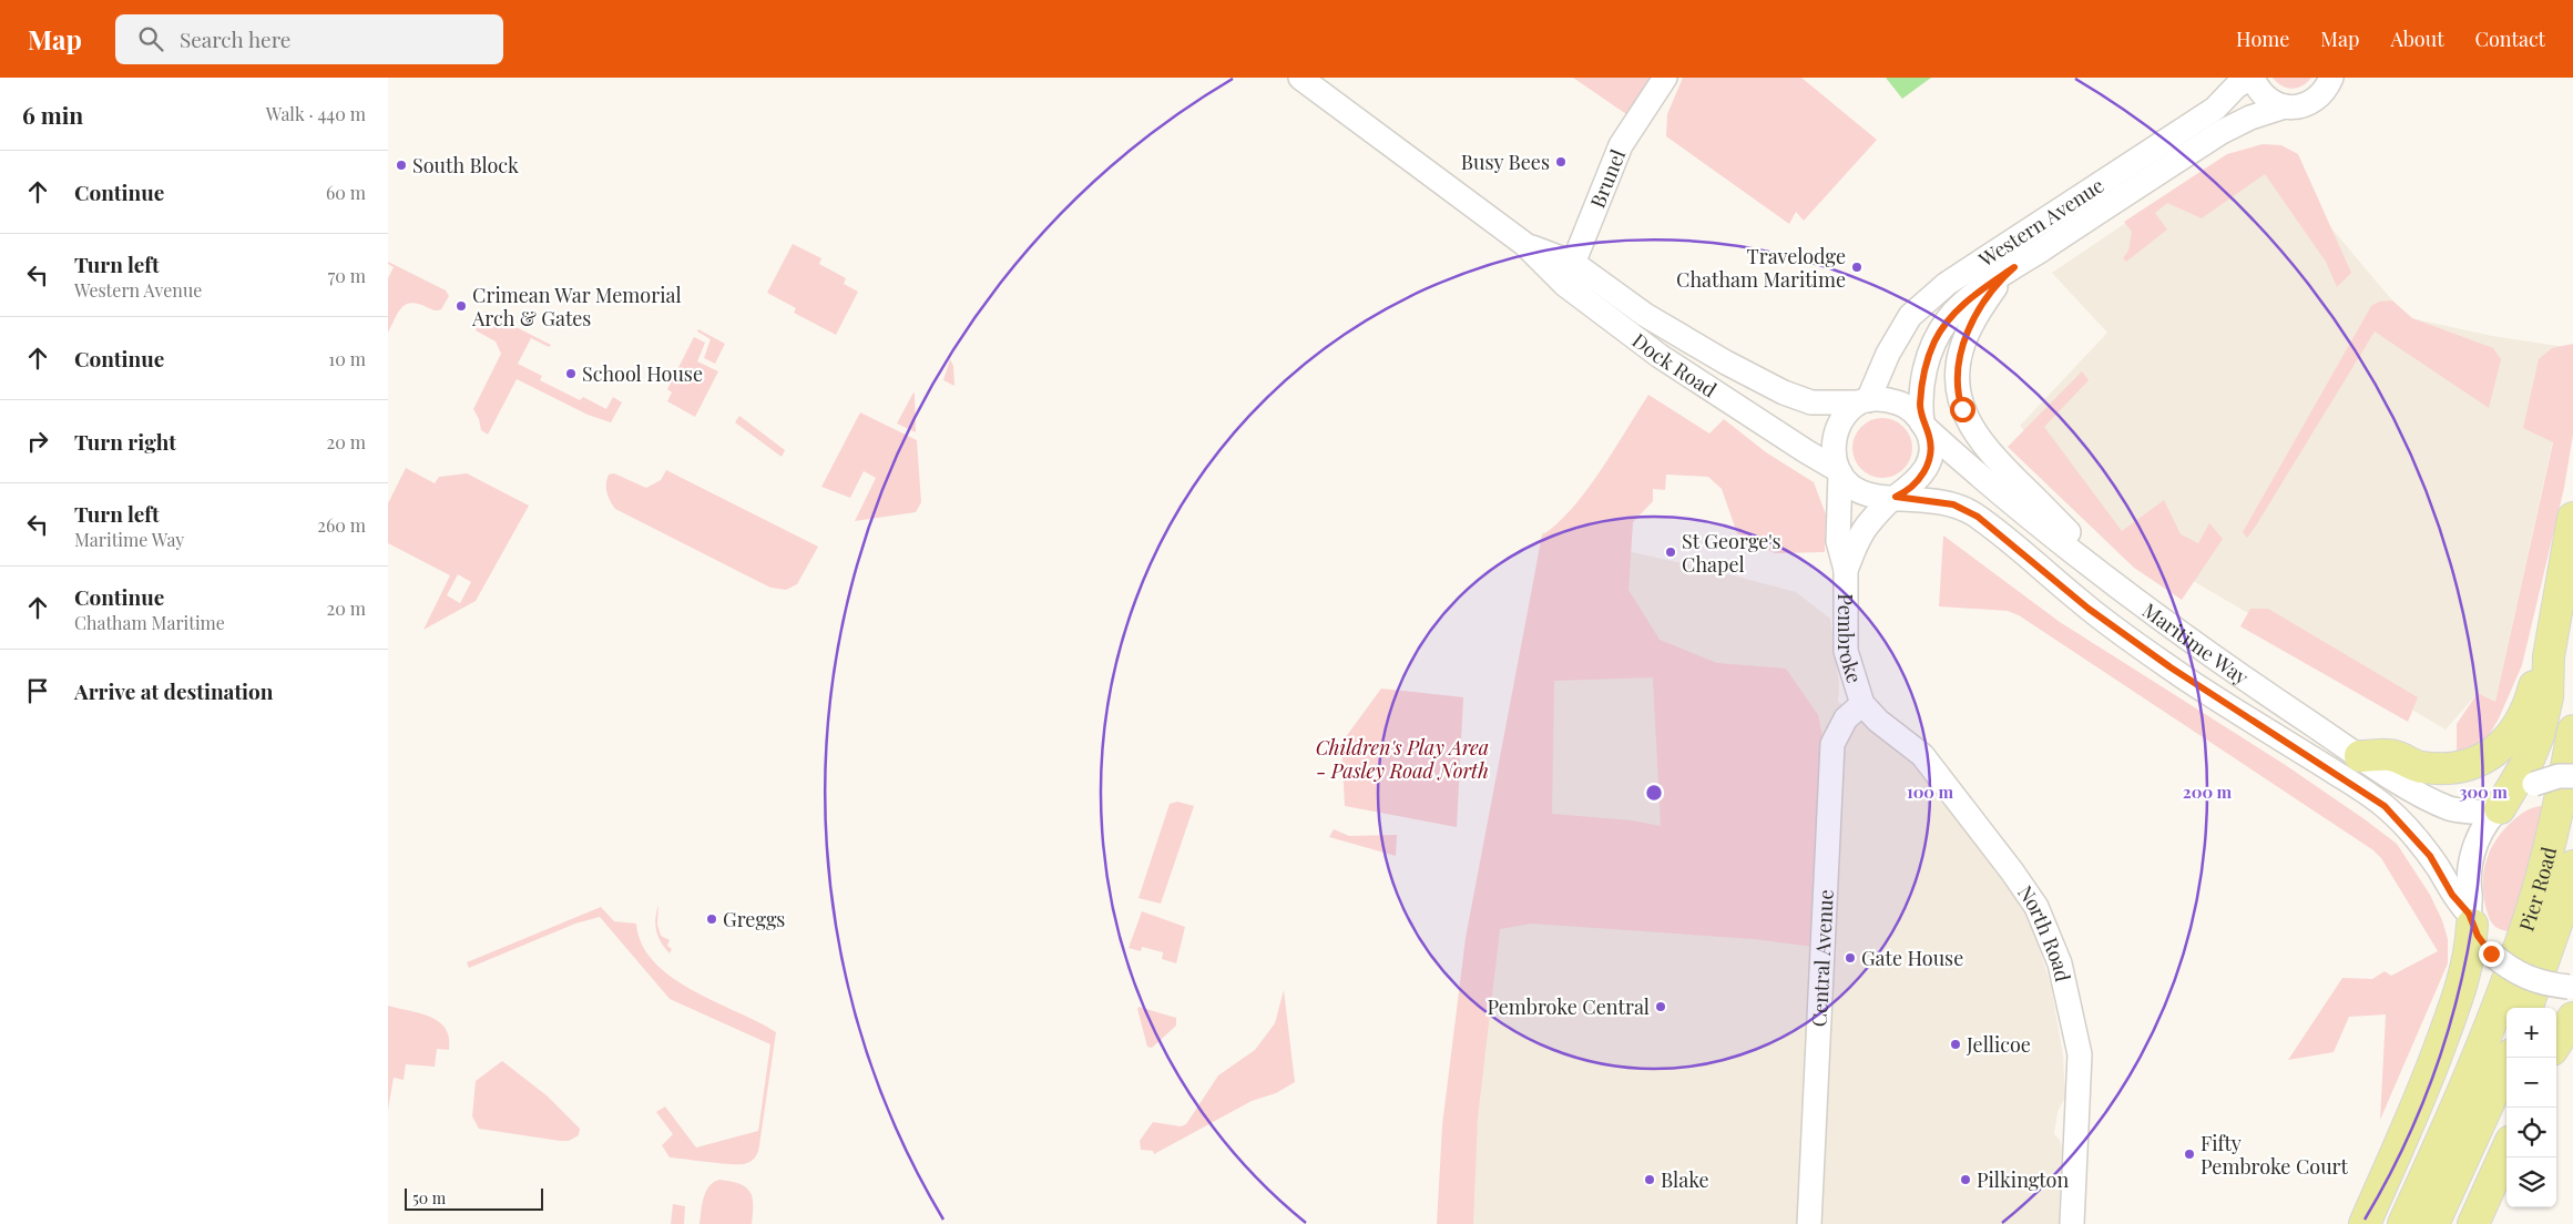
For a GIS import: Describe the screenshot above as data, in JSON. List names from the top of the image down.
{
  "streets": {
    "main road": ["Pier Road"],
    "street": [
      "Brunel",
      "Western Avenue",
      "Dock Road",
      "Pembroke",
      "Maritime Way",
      "North Road",
      "Central Avenue"
    ]
  },
  "crossings": [
    ["Brunel", "Dock Road"],
    ["Western Avenue", "Dock Road"],
    ["Western Avenue", "Pembroke"],
    ["Western Avenue", "Maritime Way"],
    ["Dock Road", "Pembroke"],
    ["Dock Road", "Maritime Way"],
    ["Pembroke", "Maritime Way"],
    ["Pembroke", "North Road"],
    ["Pembroke", "Central Avenue"],
    ["North Road", "Central Avenue"]
  ],
  "parks": ["Children's Play Area - Pasley Road North"],
  "places": [
    "Busy Bees",
    "South Block",
    "Travelodge Chatham Maritime",
    "Crimean War Memorial Arch & Gates",
    "School House",
    "St George's Chapel",
    "Greggs",
    "Gate House",
    "Pembroke Central",
    "Jellicoe",
    "Fifty Pembroke Court",
    "Blake",
    "Pilkington"
  ],
  "scale_bar": "50 m",
  "page": {
    "header": "Map",
    "search": "Search here",
    "nav": [
      "Home",
      "Map",
      "About",
      "Contact"
    ],
    "heading": ["6 min", "Walk · 440 m"],
    "list": [
      ["Continue", "60 m"],
      ["Turn left", "Western Avenue", "70 m"],
      ["Continue", "10 m"],
      ["Turn right", "20 m"],
      ["Turn left", "Maritime Way", "260 m"],
      ["Continue", "Chatham Maritime", "20 m"],
      "Arrive at destination"
    ],
    "map_buttons": ["+", "−"],
    "scale": "50 m"
  },
  "rings": ["100 m", "200 m", "300 m"]
}
